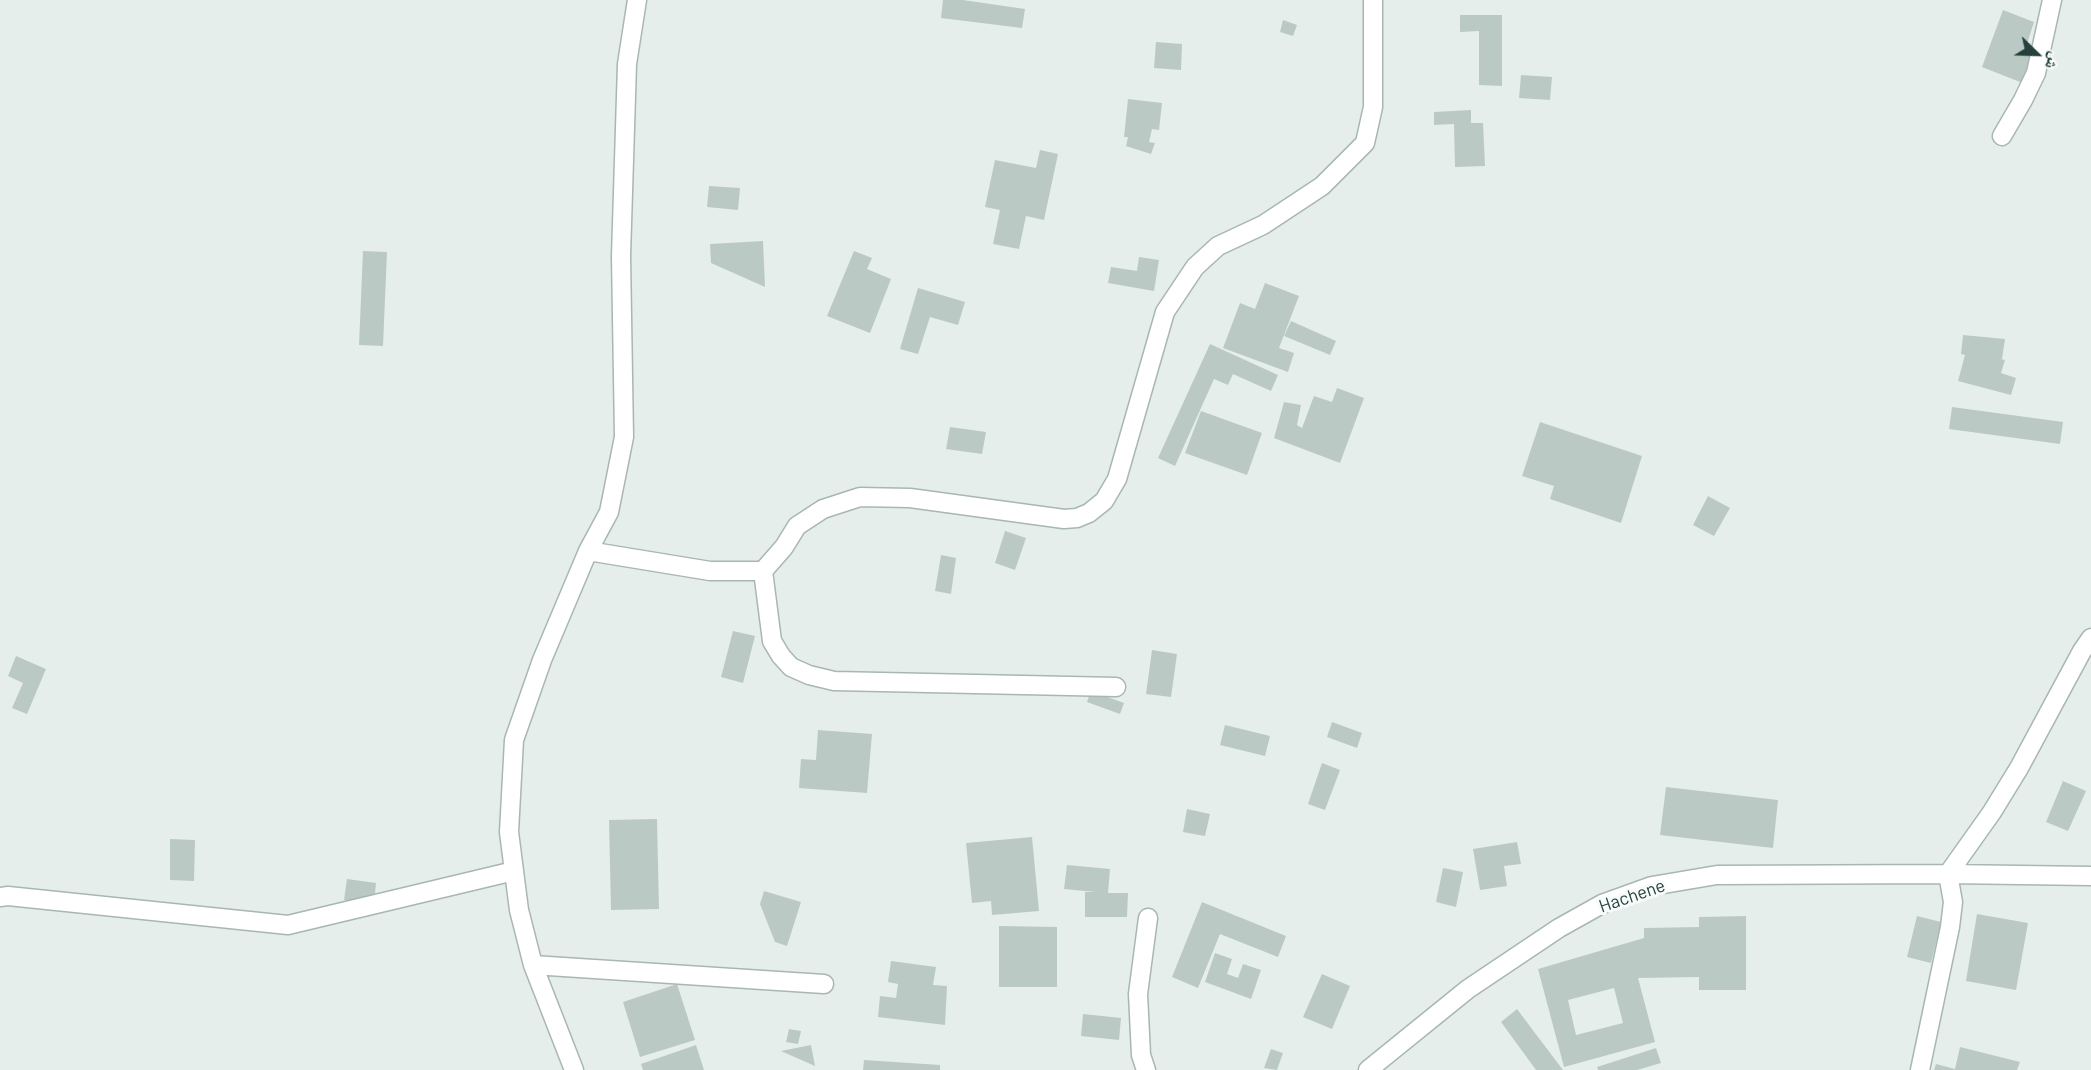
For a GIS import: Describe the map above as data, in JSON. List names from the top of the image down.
{
  "streets": {
    "street": ["Hachene"]
  },
  "north": "bottom right"
}
